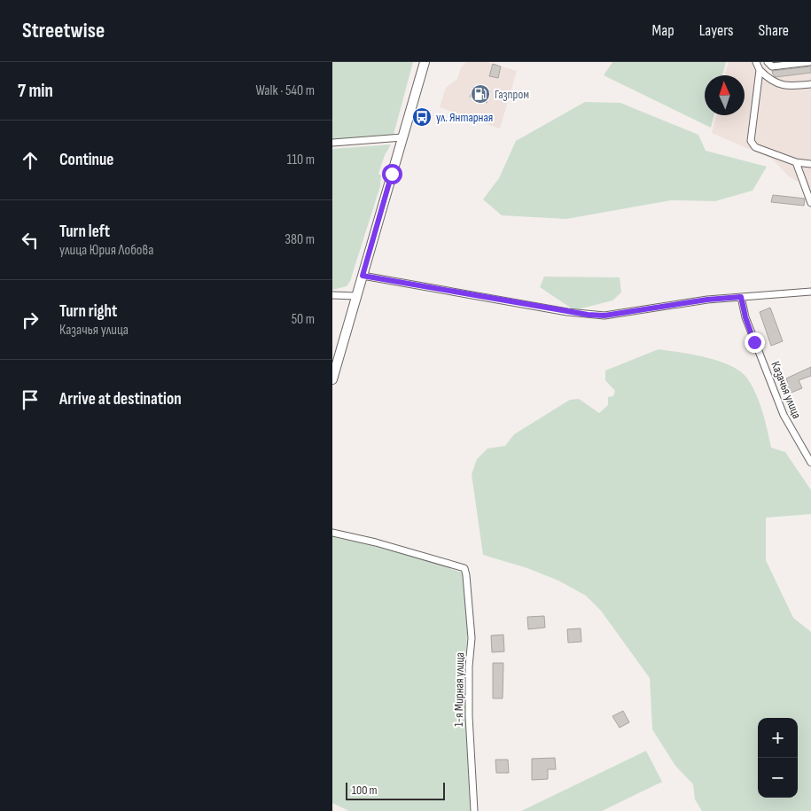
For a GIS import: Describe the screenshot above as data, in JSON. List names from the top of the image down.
{
  "streets": {
    "street": ["Казачья улица", "1-я Мирная улица"]
  },
  "places": {
    "fuel station": ["Газпром"],
    "bus stop": ["ул. Янтарная"]
  },
  "scale_bar": "100 m",
  "north": "top",
  "page": {
    "header": "Streetwise",
    "nav": ["Map", "Layers", "Share"],
    "heading": ["7 min", "Walk · 540 m"],
    "list": [
      ["Continue", "110 m"],
      ["Turn left", "улица Юрия Лобова", "380 m"],
      ["Turn right", "Казачья улица", "50 m"],
      "Arrive at destination"
    ],
    "map_buttons": ["+", "−"],
    "scale": "100 m"
  }
}
